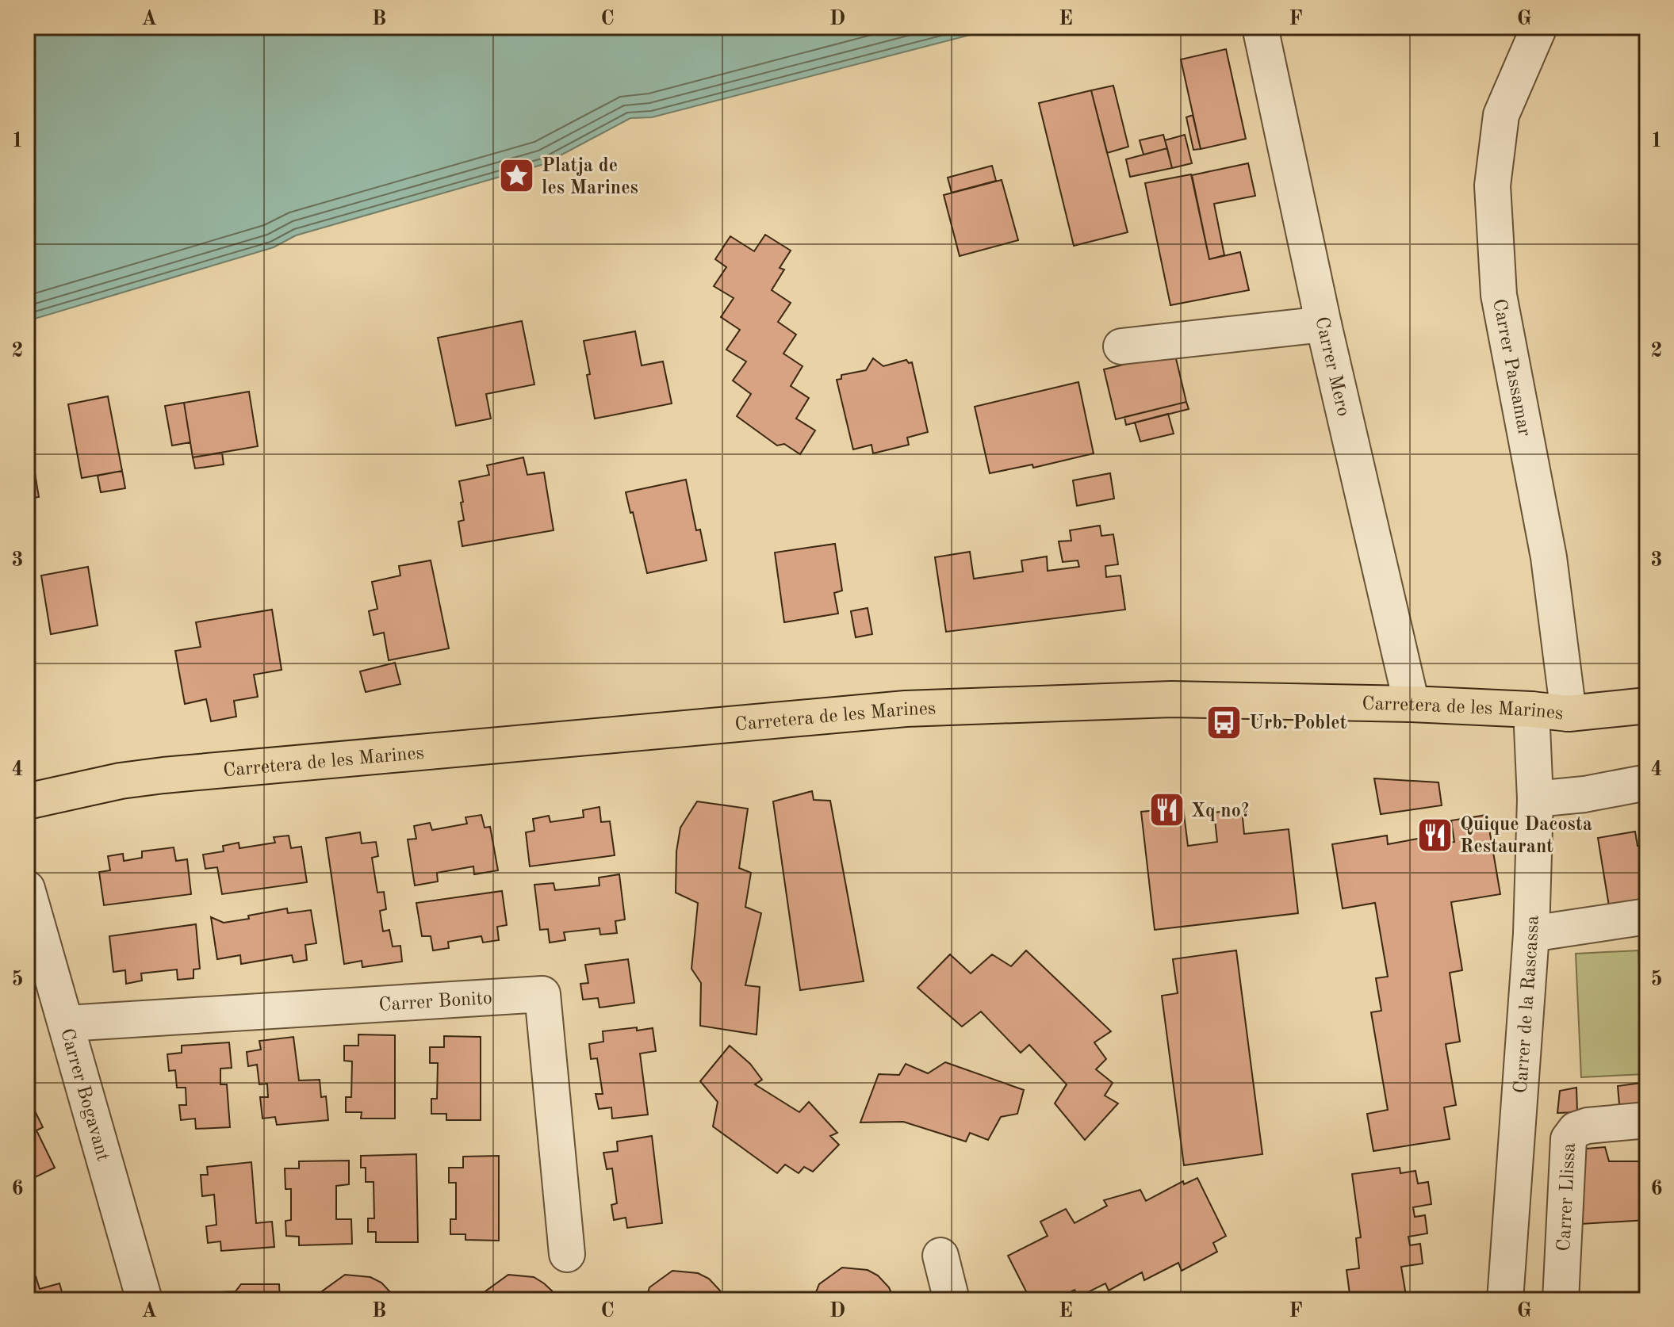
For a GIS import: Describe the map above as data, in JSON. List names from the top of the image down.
{
  "streets": {
    "main road": ["Carretera de les Marines"],
    "street": [
      "Carrer Mero",
      "Carrer Passamar",
      "Carrer Bonito",
      "Carrer de la Rascassa",
      "Carrer Bogavant",
      "Carrer Llissa"
    ]
  },
  "crossings": [
    ["Carrer Mero", "Carretera de les Marines"],
    ["Carrer Passamar", "Carretera de les Marines"],
    ["Carretera de les Marines", "Carrer de la Rascassa"],
    ["Carrer Bonito", "Carrer Bogavant"]
  ],
  "places": {
    "place": ["Platja de les Marines"],
    "bus stop": ["Urb. Poblet"],
    "restaurant": ["Xq no?", "Quique Dacosta Restaurant"]
  },
  "grid": {
    "columns": [
      "A",
      "B",
      "C",
      "D",
      "E",
      "F",
      "G"
    ],
    "rows": [
      "1",
      "2",
      "3",
      "4",
      "5",
      "6"
    ]
  }
}
